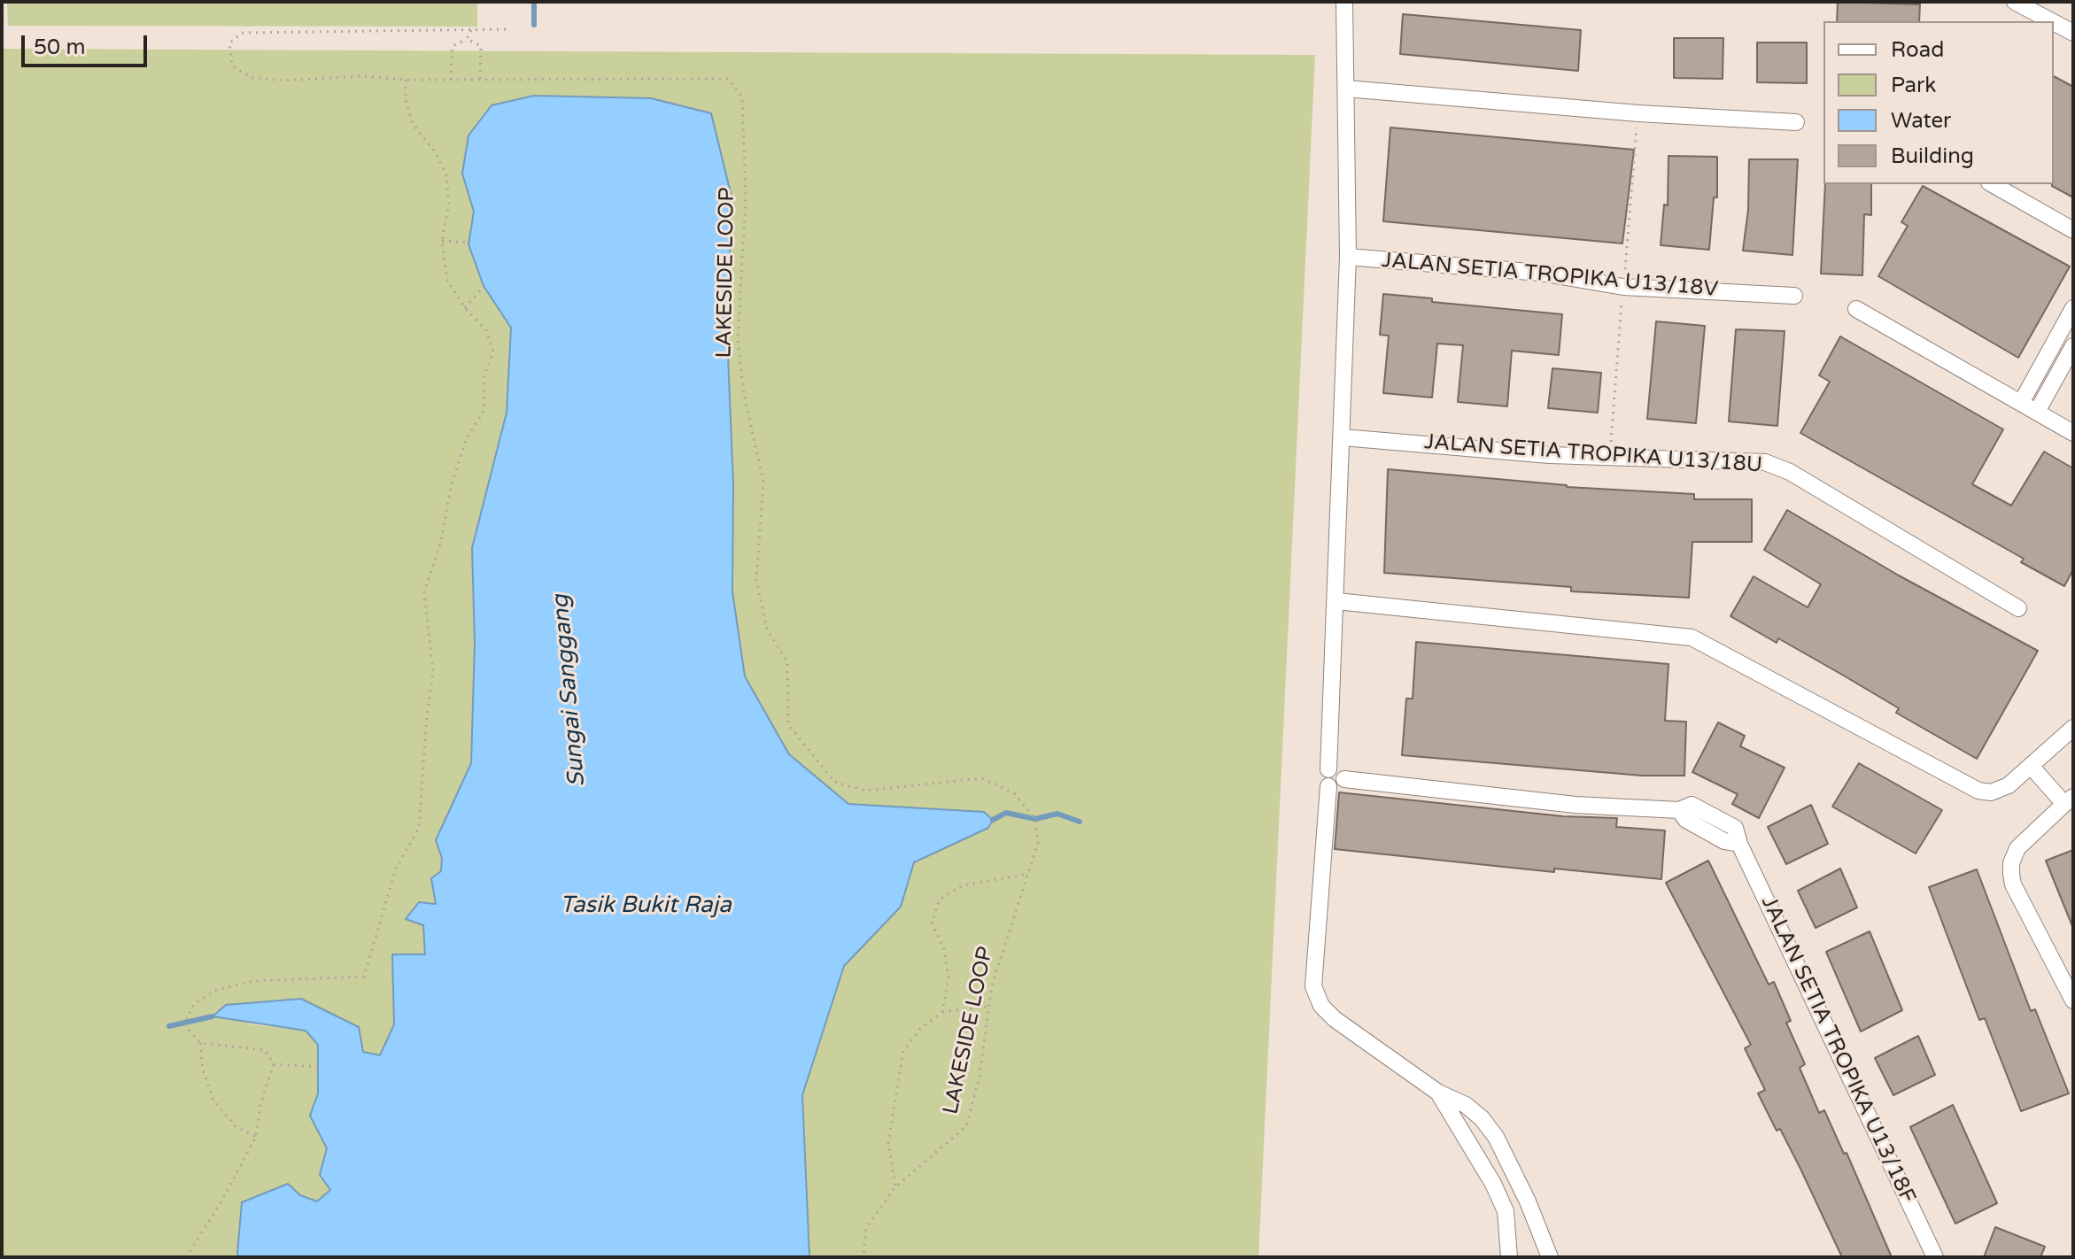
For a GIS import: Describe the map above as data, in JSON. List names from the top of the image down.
{
  "streets": {
    "street": ["JALAN SETIA TROPIKA U13/18V", "JALAN SETIA TROPIKA U13/18U", "JALAN SETIA TROPIKA U13/18F"],
    "path": ["LAKESIDE LOOP"]
  },
  "water": ["Sungai Sanggang", "Tasik Bukit Raja"],
  "legend": [
    "Road",
    "Park",
    "Water",
    "Building"
  ],
  "scale_bar": "50 m"
}
